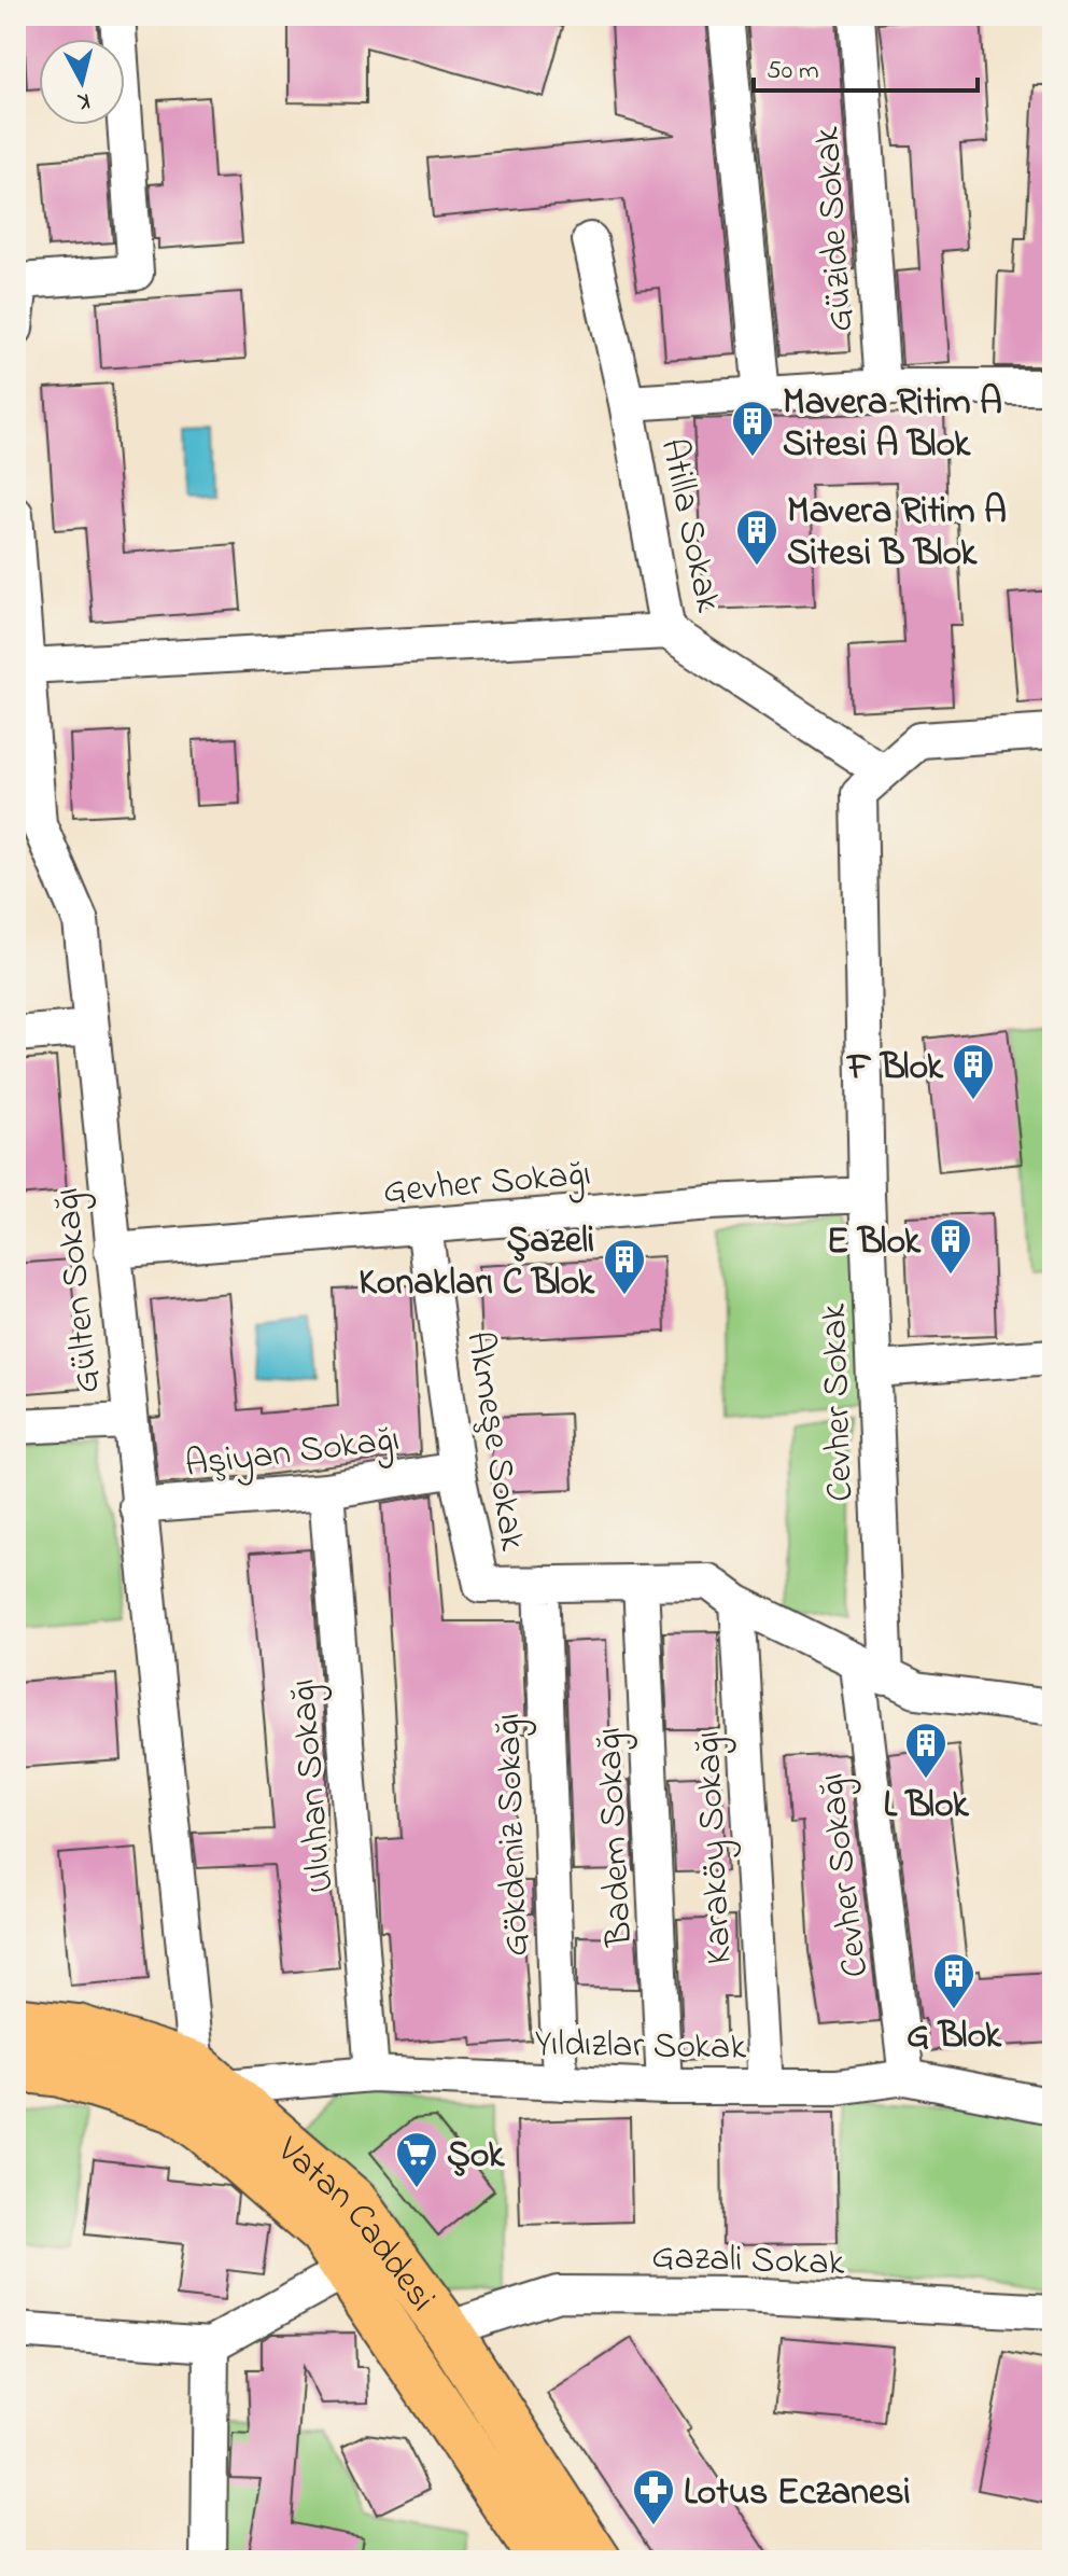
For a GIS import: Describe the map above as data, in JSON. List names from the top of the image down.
{
  "streets": {
    "main road": ["Vatan Caddesi"],
    "street": [
      "Güzide Sokak",
      "Atilla Sokak",
      "Gevher Sokağı",
      "Gülten Sokağı",
      "Cevher Sokak",
      "Akmeşe Sokak",
      "Aşiyan Sokağı",
      "Uluhan Sokağı",
      "Gökdeniz Sokağı",
      "Badem Sokağı",
      "Karaköy Sokağı",
      "Cevher Sokağı",
      "Yıldızlar Sokak",
      "Gazali Sokak"
    ]
  },
  "crossings": [
    ["Atilla Sokak", "Cevher Sokak"],
    ["Gevher Sokağı", "Gülten Sokağı"],
    ["Gevher Sokağı", "Cevher Sokak"],
    ["Gevher Sokağı", "Akmeşe Sokak"],
    ["Gülten Sokağı", "Aşiyan Sokağı"],
    ["Gülten Sokağı", "Yıldızlar Sokak"],
    ["Gülten Sokağı", "Vatan Caddesi"],
    ["Cevher Sokak", "Akmeşe Sokak"],
    ["Cevher Sokak", "Cevher Sokağı"],
    ["Akmeşe Sokak", "Aşiyan Sokağı"],
    ["Akmeşe Sokak", "Gökdeniz Sokağı"],
    ["Akmeşe Sokak", "Badem Sokağı"],
    ["Akmeşe Sokak", "Karaköy Sokağı"],
    ["Akmeşe Sokak", "Cevher Sokağı"],
    ["Aşiyan Sokağı", "Uluhan Sokağı"],
    ["Uluhan Sokağı", "Yıldızlar Sokak"],
    ["Gökdeniz Sokağı", "Yıldızlar Sokak"],
    ["Badem Sokağı", "Yıldızlar Sokak"],
    ["Karaköy Sokağı", "Yıldızlar Sokak"],
    ["Cevher Sokağı", "Yıldızlar Sokak"],
    ["Yıldızlar Sokak", "Vatan Caddesi"],
    ["Vatan Caddesi", "Gazali Sokak"]
  ],
  "places": {
    "building": [
      "Mavera Ritim A Sitesi A Blok",
      "Mavera Ritim A Sitesi B Blok",
      "F Blok",
      "E Blok",
      "Şazeli Konakları C Blok",
      "L Blok",
      "G Blok"
    ],
    "supermarket": ["Şok"],
    "pharmacy": ["Lotus Eczanesi"]
  },
  "scale_bar": "50 m",
  "north": "bottom"
}
